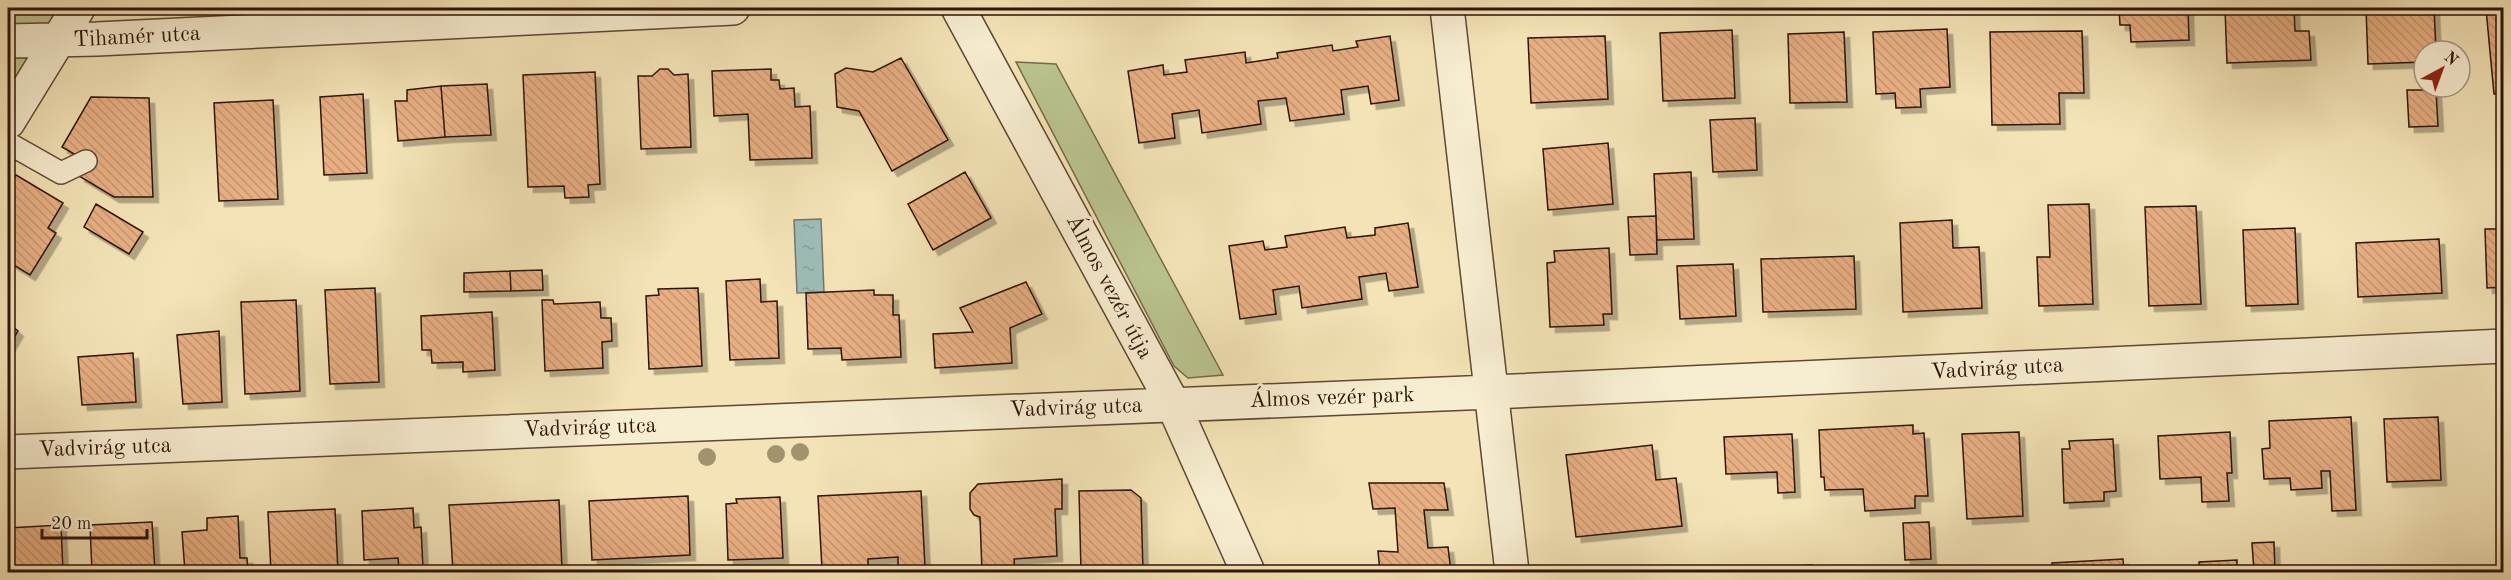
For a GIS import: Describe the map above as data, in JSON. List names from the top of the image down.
{
  "streets": {
    "street": [
      "Tihamér utca",
      "Álmos vezér útja",
      "Vadvirág utca",
      "Álmos vezér park"
    ]
  },
  "crossings": [
    ["Álmos vezér útja", "Vadvirág utca"],
    ["Álmos vezér útja", "Álmos vezér park"],
    ["Vadvirág utca", "Álmos vezér park"]
  ],
  "scale_bar": "20 m",
  "north": "top right"
}
